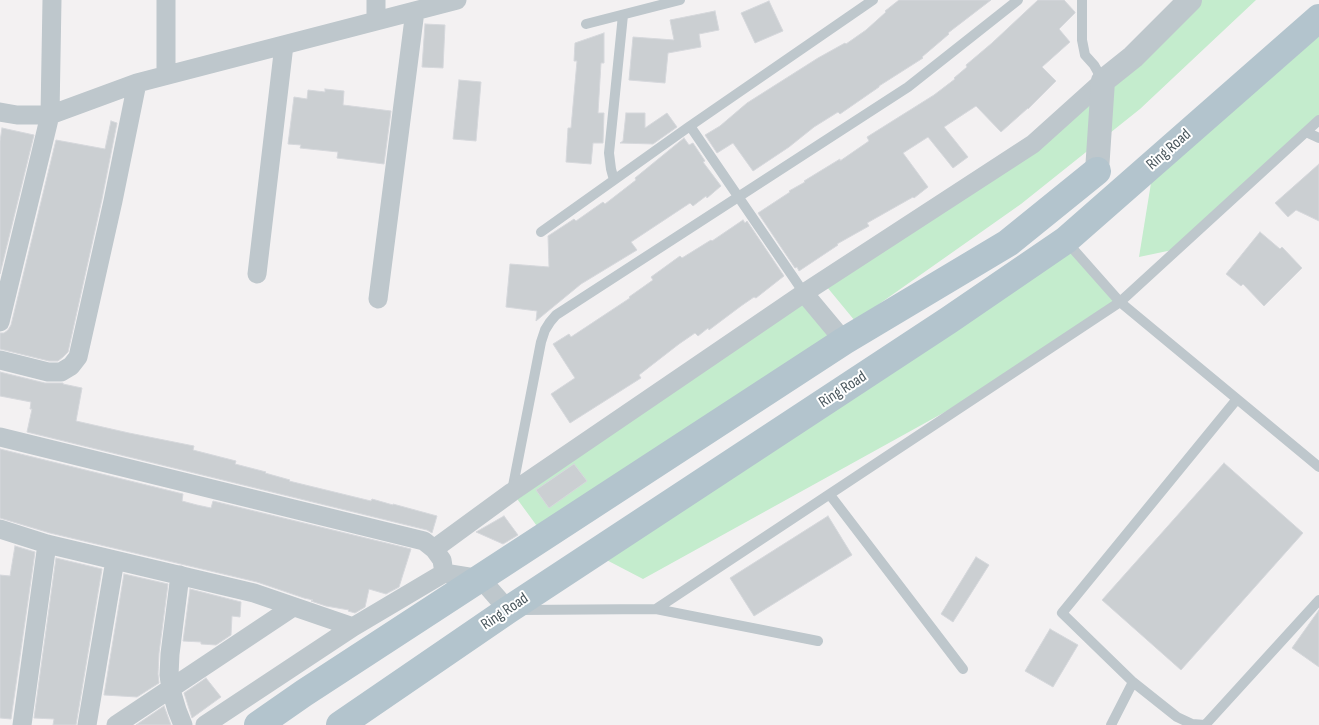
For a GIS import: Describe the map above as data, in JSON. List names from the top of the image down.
{
  "streets": {
    "main road": ["Ring Road"]
  }
}
